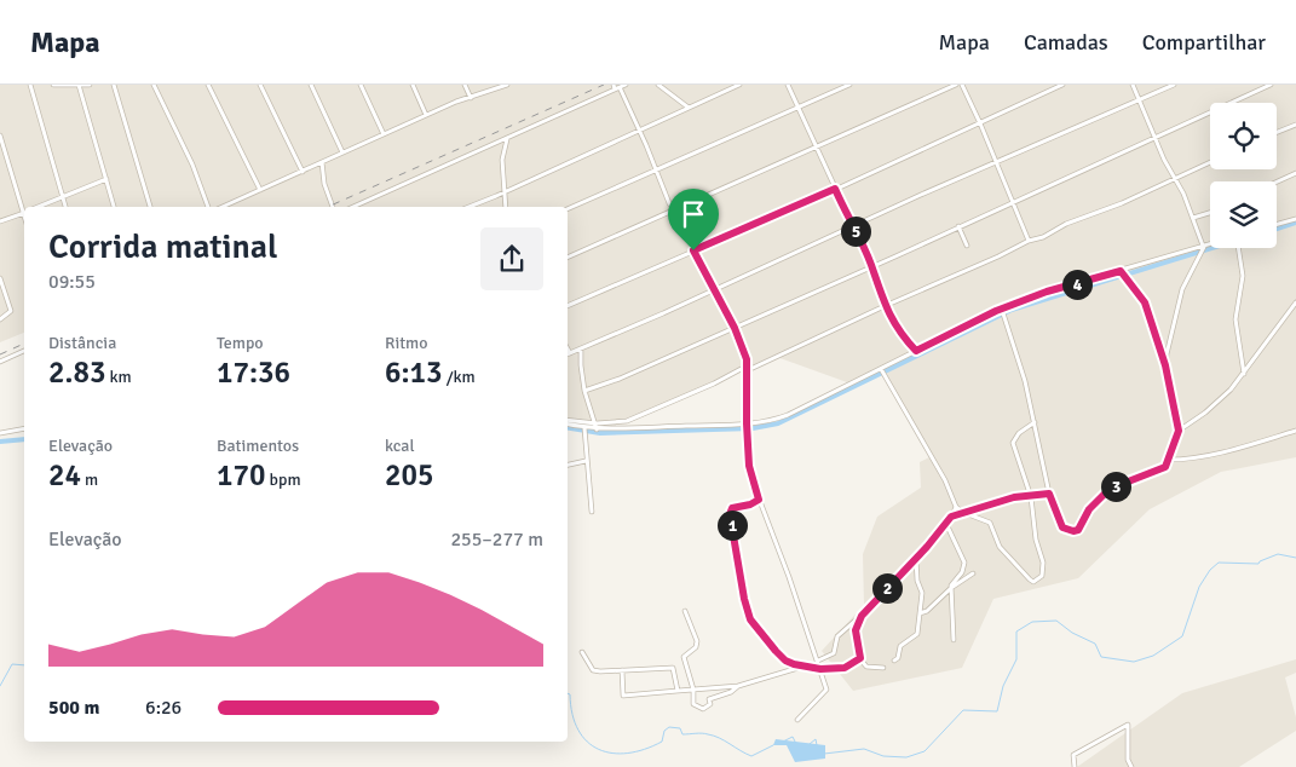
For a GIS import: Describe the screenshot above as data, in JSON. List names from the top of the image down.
{
  "page": {
    "header": "Mapa",
    "nav": ["Mapa", "Camadas", "Compartilhar"],
    "heading": ["Corrida matinal", "09:55"],
    "pins": [
      "5",
      "4",
      "3",
      "1",
      "2"
    ],
    "stats": [
      ["Distância", "2.83 km"],
      ["Tempo", "17:36"],
      ["Ritmo", "6:13 /km"],
      ["Elevação", "24 m"],
      ["Batimentos", "170 bpm"],
      ["kcal", "205"]
    ],
    "chart": ["Elevação", "255–277 m"],
    "list": [
      {
        "name": "500 m",
        "note": "6:26"
      }
    ]
  }
}
